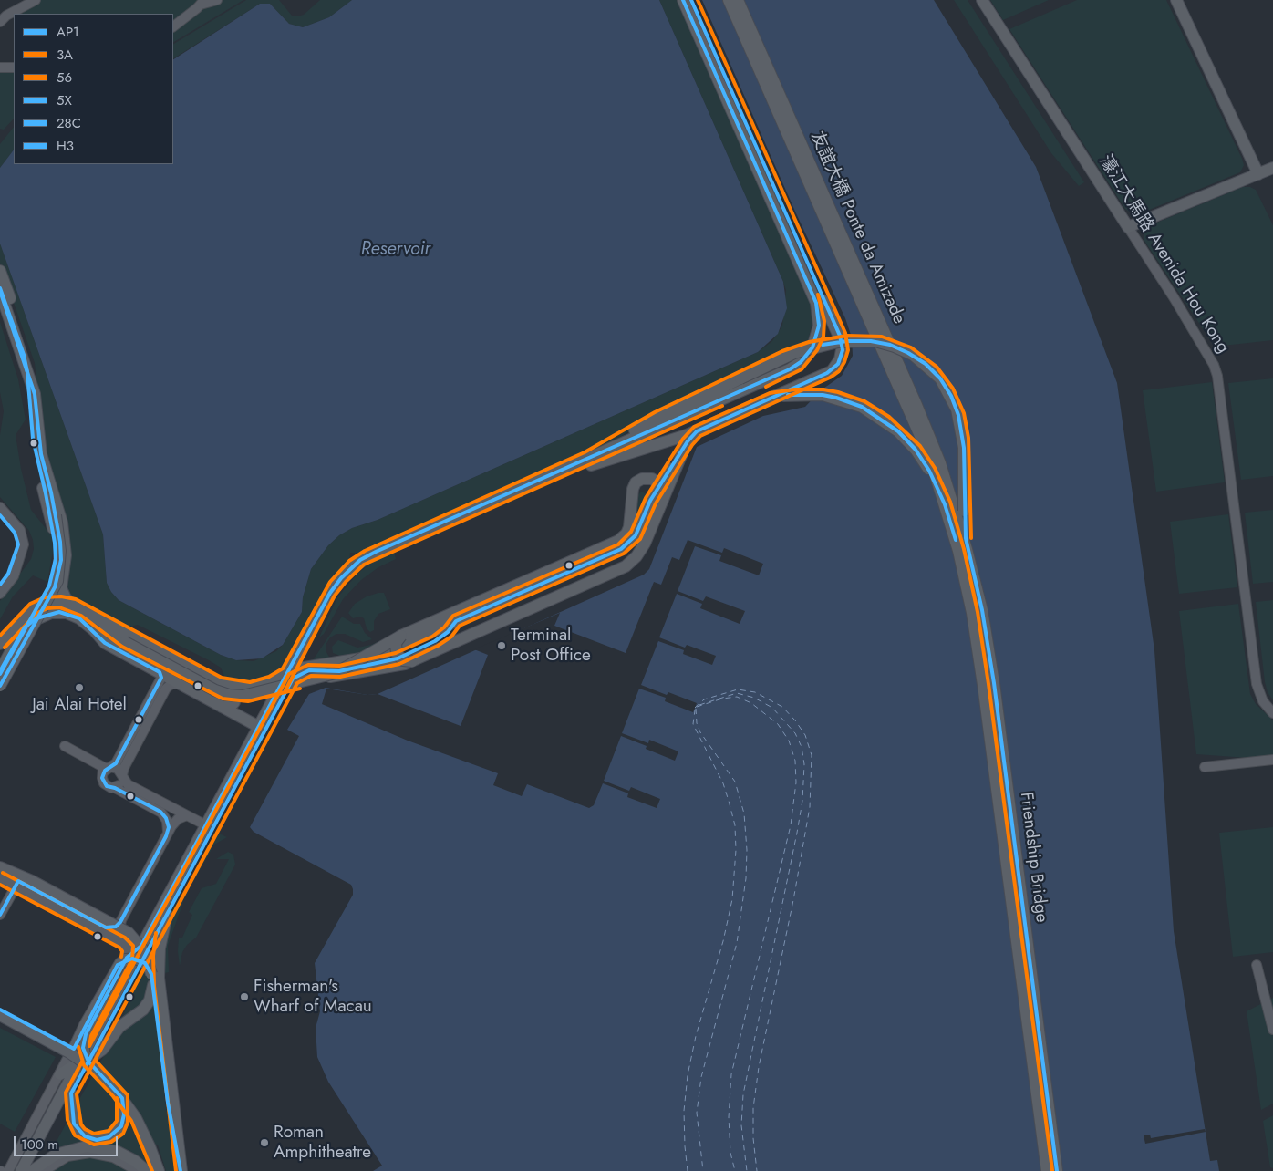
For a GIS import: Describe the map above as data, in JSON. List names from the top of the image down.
{
  "streets": {
    "main road": ["友誼大橋 Ponte da Amizade", "濠江大馬路 Avenida Hou Kong", "Friendship Bridge"]
  },
  "crossings": [
    ["友誼大橋 Ponte da Amizade", "Friendship Bridge"]
  ],
  "water": ["Reservoir"],
  "places": [
    "Terminal Post Office",
    "Jai Alai Hotel",
    "Fisherman's Wharf of Macau",
    "Roman Amphitheatre"
  ],
  "lines": [
    "transit line AP1",
    "transit line 3A",
    "transit line H3",
    "transit line 5X",
    "transit line 56",
    "transit line 28C"
  ],
  "legend": [
    "AP1",
    "3A",
    "56",
    "5X",
    "28C",
    "H3"
  ],
  "scale_bar": "100 m"
}
